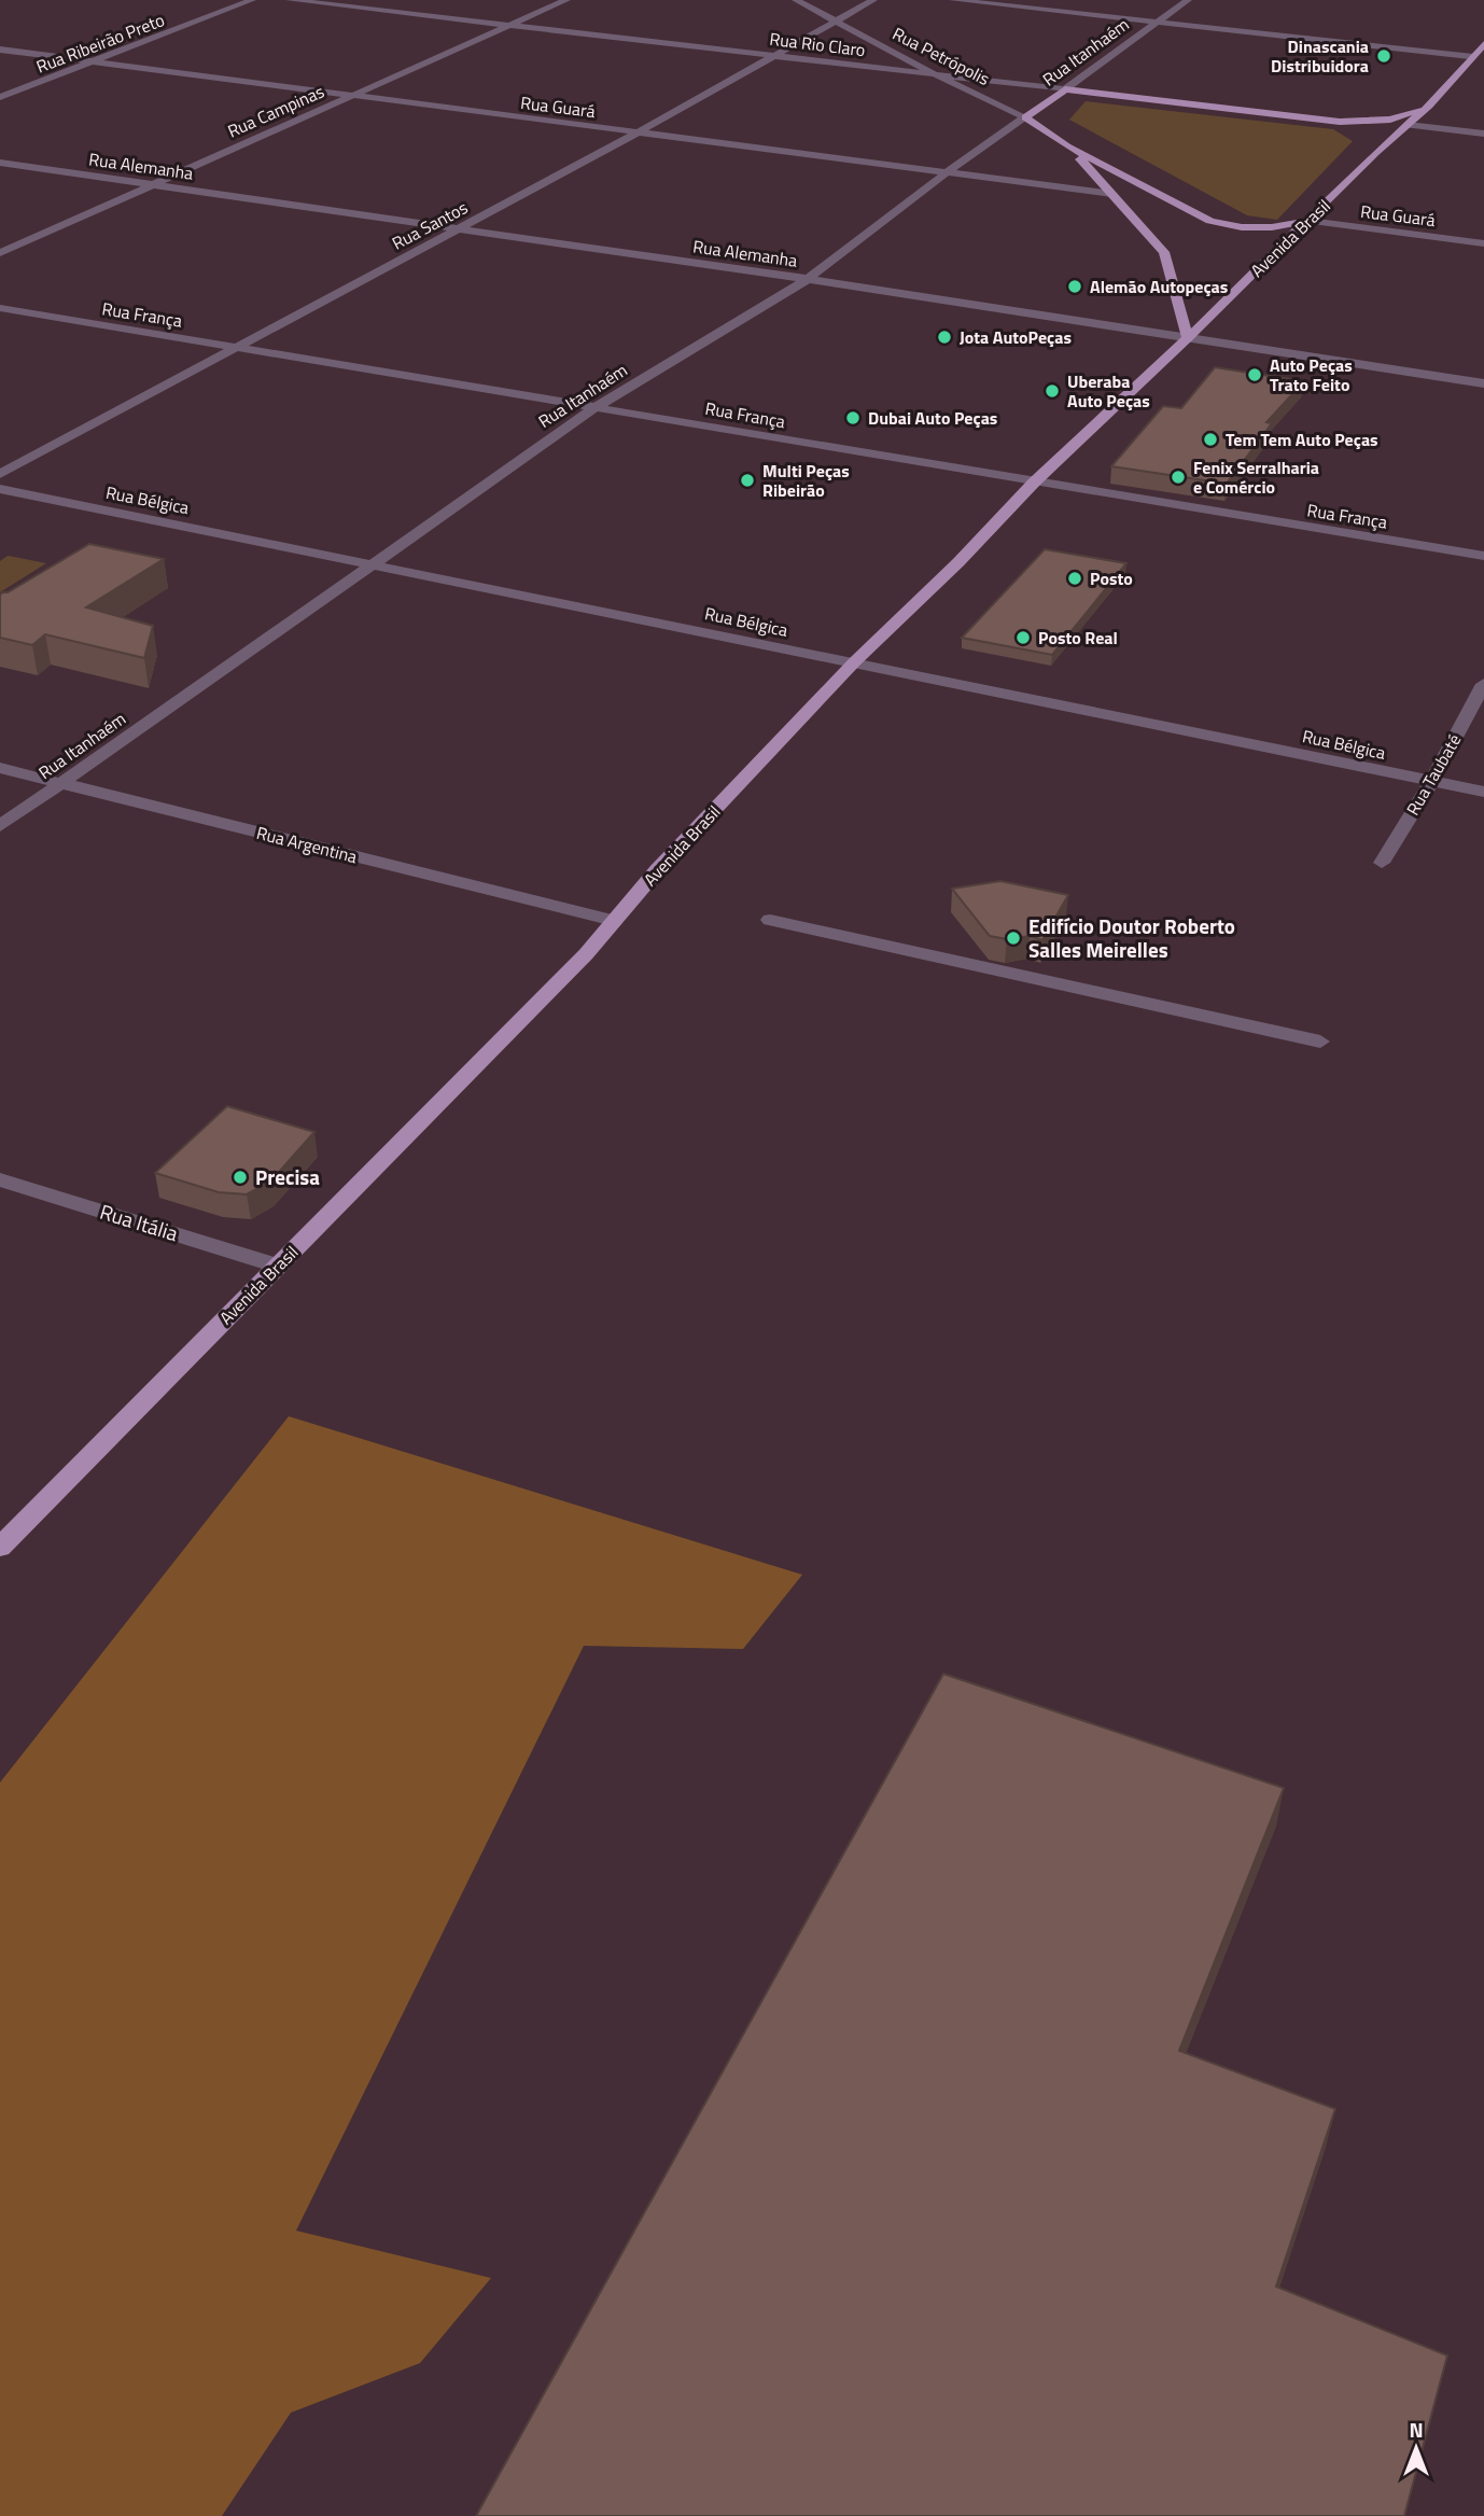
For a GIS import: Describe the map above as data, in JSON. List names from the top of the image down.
{
  "streets": {
    "main road": [
      "Rua Rio Claro",
      "Rua Itanhaém",
      "Rua Petrópolis",
      "Avenida Brasil"
    ],
    "street": [
      "Rua Ribeirão Preto",
      "Rua Guará",
      "Rua Campinas",
      "Rua Alemanha",
      "Rua Santos",
      "Rua França",
      "Rua Bélgica",
      "Rua Taubaté",
      "Rua Argentina",
      "Rua Itália"
    ]
  },
  "crossings": [
    ["Rua Ribeirão Preto", "Rua Guará"],
    ["Rua Rio Claro", "Rua Itanhaém"],
    ["Rua Rio Claro", "Rua Petrópolis"],
    ["Rua Rio Claro", "Rua Campinas"],
    ["Rua Rio Claro", "Rua Santos"],
    ["Rua Rio Claro", "Avenida Brasil"],
    ["Rua Itanhaém", "Rua Petrópolis"],
    ["Rua Itanhaém", "Rua Guará"],
    ["Rua Itanhaém", "Rua Alemanha"],
    ["Rua Itanhaém", "Rua França"],
    ["Rua Itanhaém", "Rua Bélgica"],
    ["Rua Itanhaém", "Rua Argentina"],
    ["Rua Petrópolis", "Rua Guará"],
    ["Rua Petrópolis", "Rua Alemanha"],
    ["Rua Petrópolis", "Rua Santos"],
    ["Rua Petrópolis", "Avenida Brasil"],
    ["Rua Guará", "Rua Campinas"],
    ["Rua Guará", "Rua Santos"],
    ["Rua Guará", "Avenida Brasil"],
    ["Rua Campinas", "Rua Alemanha"],
    ["Rua Alemanha", "Rua Santos"],
    ["Rua Alemanha", "Avenida Brasil"],
    ["Rua Santos", "Rua França"],
    ["Avenida Brasil", "Rua França"],
    ["Avenida Brasil", "Rua Bélgica"],
    ["Avenida Brasil", "Rua Argentina"],
    ["Avenida Brasil", "Rua Itália"],
    ["Rua Bélgica", "Rua Taubaté"]
  ],
  "places": [
    "Dinascania Distribuidora",
    "Alemão Autopeças",
    "Jota AutoPeças",
    "Auto Peças Trato Feito",
    "Uberaba Auto Peças",
    "Dubai Auto Peças",
    "Tem Tem Auto Peças",
    "Fenix Serralharia e Comércio",
    "Multi Peças Ribeirão",
    "Posto",
    "Posto Real",
    "Edifício Doutor Roberto Salles Meirelles",
    "Precisa"
  ],
  "north": "top"
}
